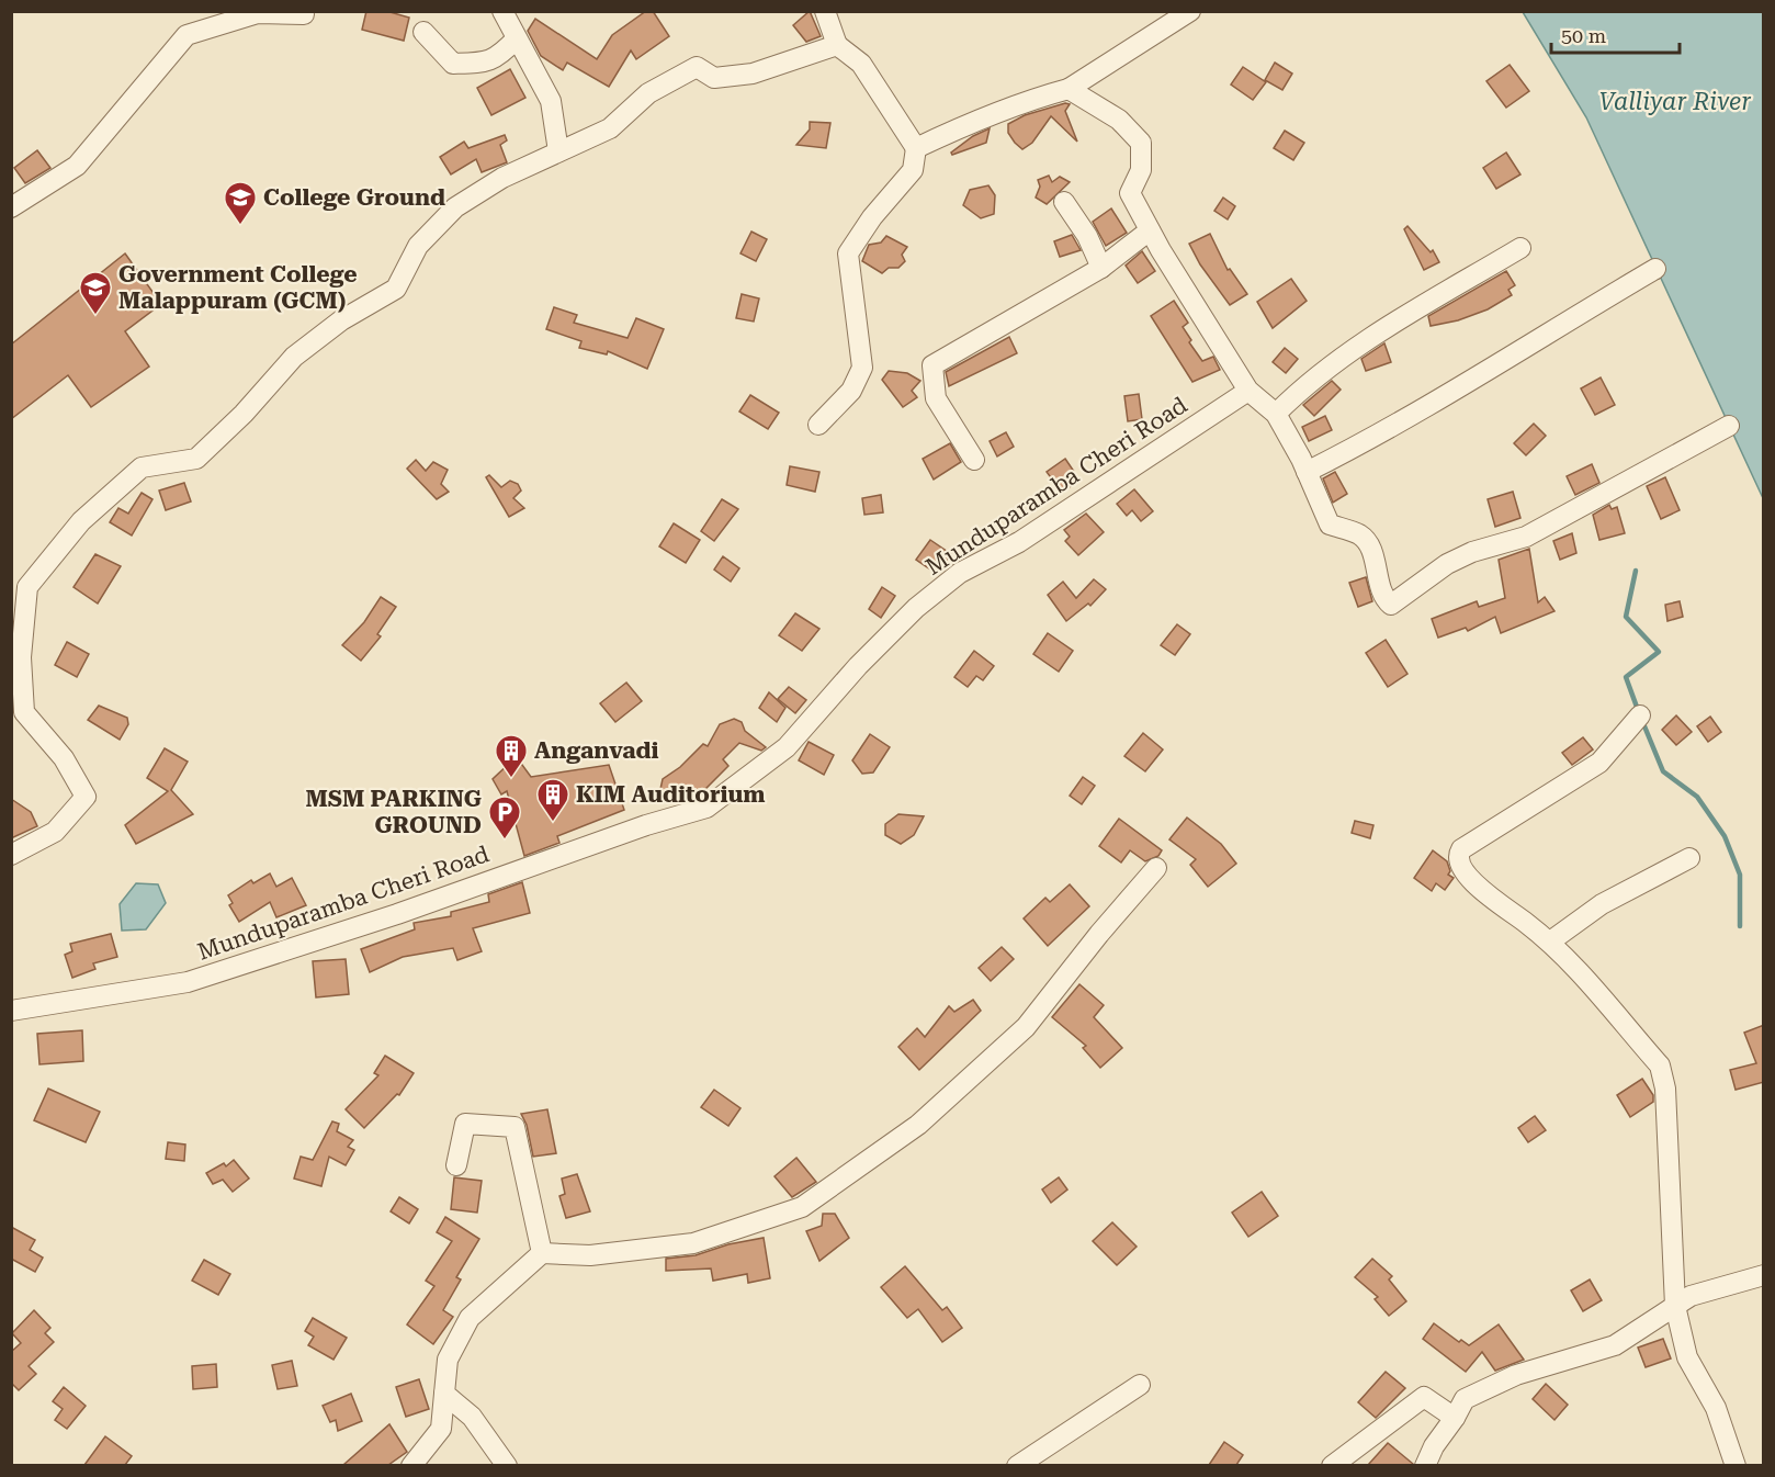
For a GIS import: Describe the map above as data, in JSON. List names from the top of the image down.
{
  "streets": {
    "street": ["Munduparamba Cheri Road"]
  },
  "water": ["Valliyar River"],
  "places": {
    "school or university": ["College Ground", "Government College Malappuram (GCM)"],
    "building": ["Anganvadi", "KIM Auditorium"],
    "parking": ["MSM PARKING GROUND"]
  },
  "scale_bar": "50 m"
}
